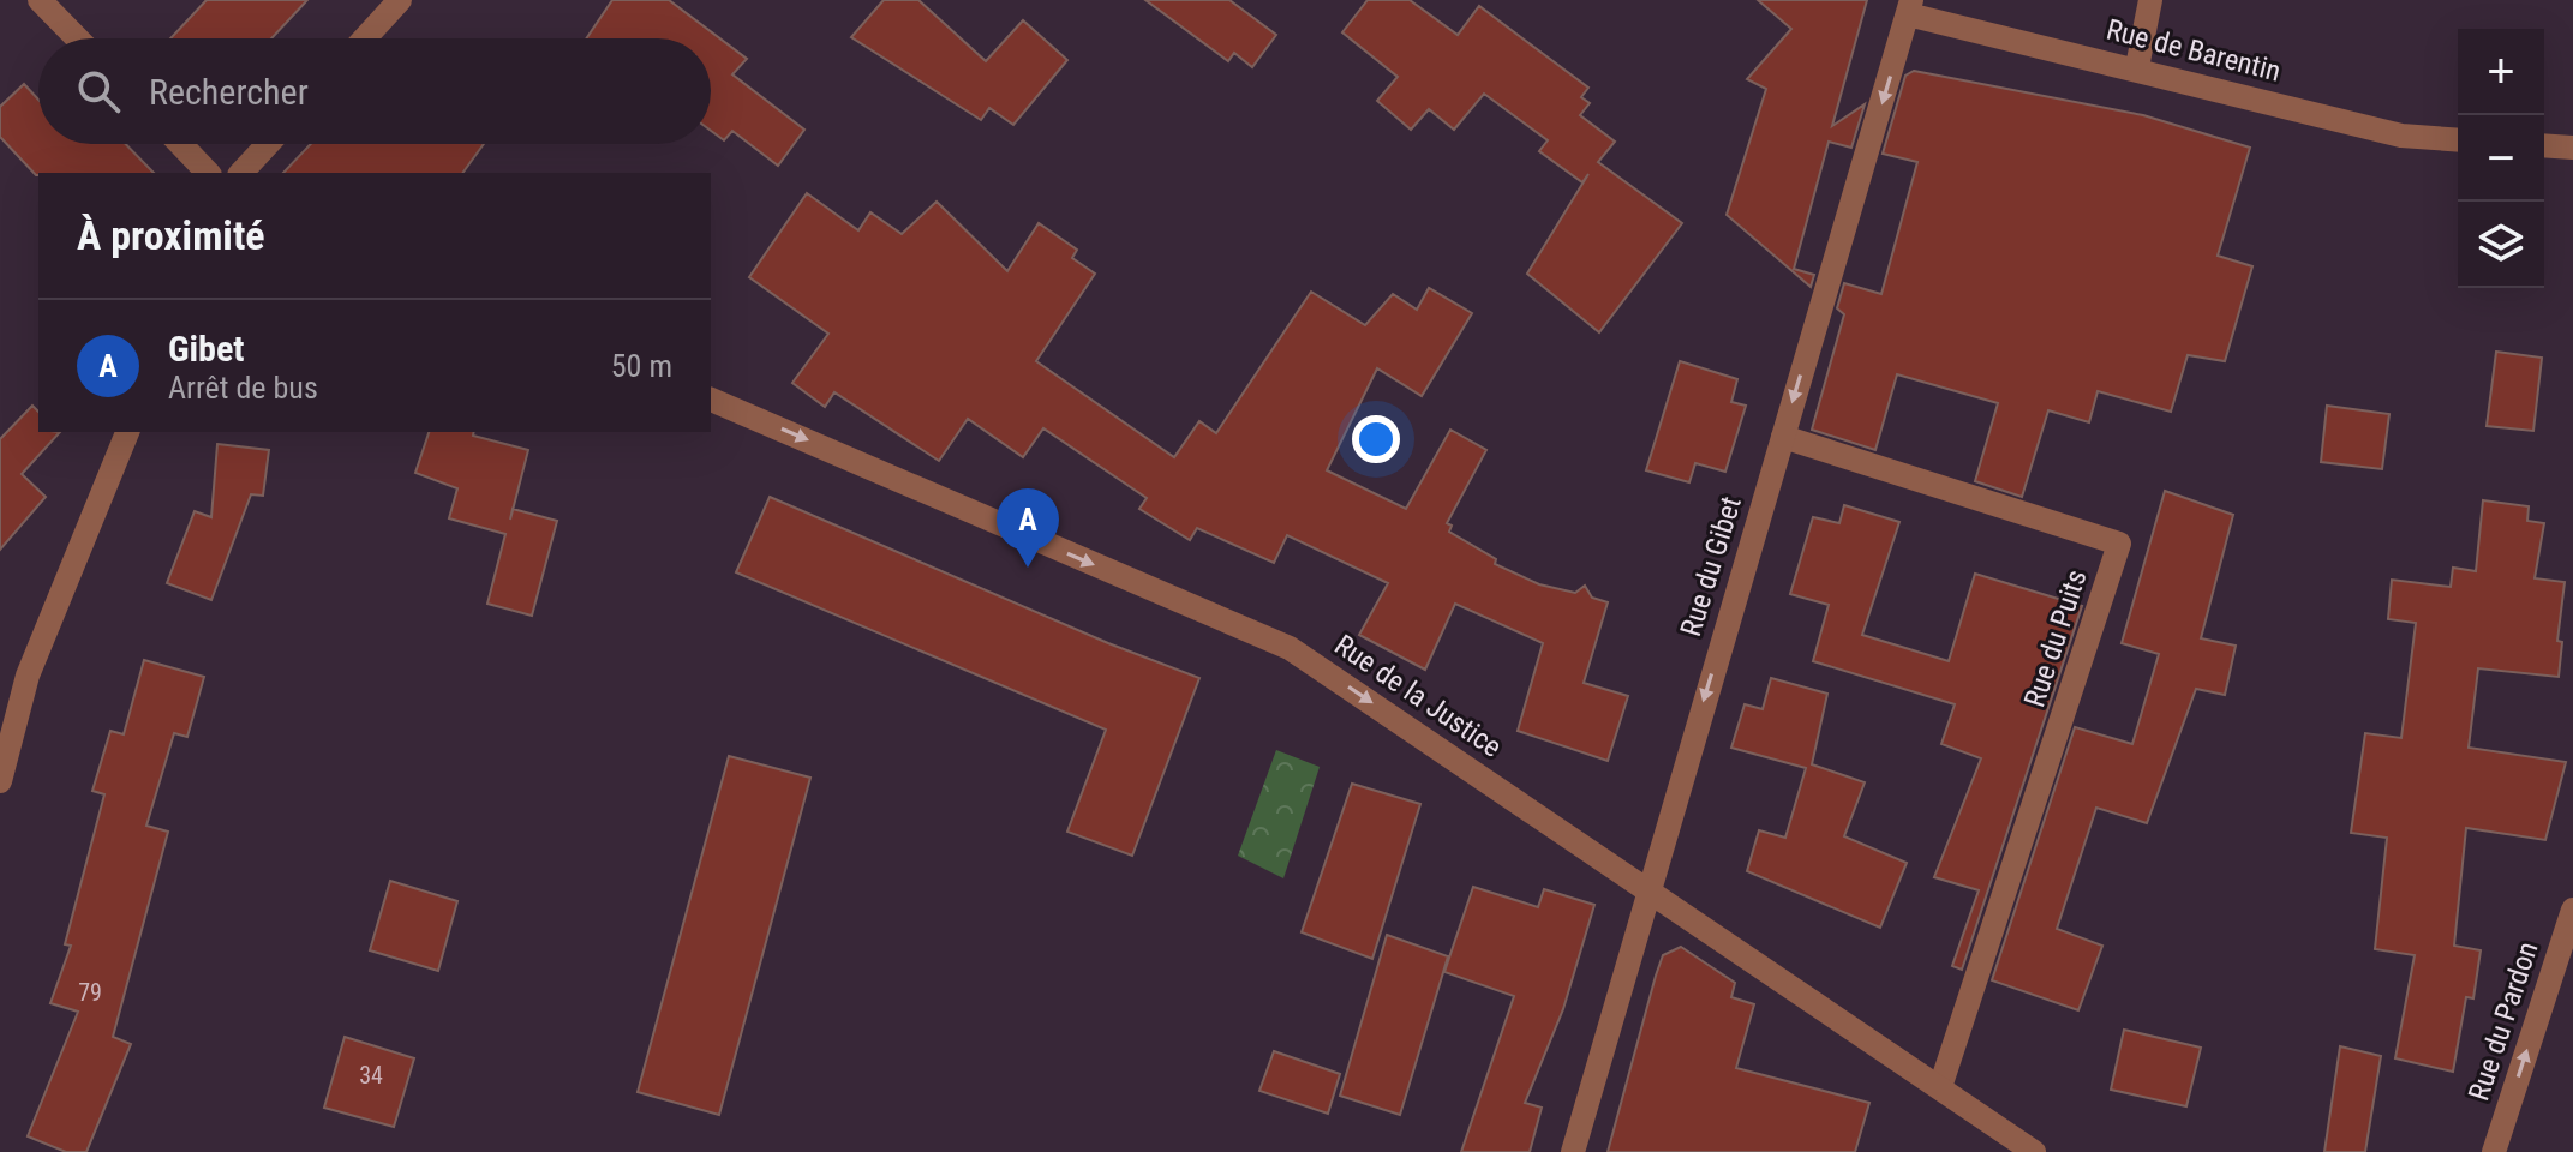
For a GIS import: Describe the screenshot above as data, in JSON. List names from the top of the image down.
{
  "streets": {
    "street": [
      "Rue de Barentin",
      "Rue du Gibet",
      "Rue du Puits",
      "Rue de la Justice",
      "Rue du Pardon"
    ]
  },
  "crossings": [
    ["Rue de Barentin", "Rue du Gibet"],
    ["Rue du Gibet", "Rue du Puits"],
    ["Rue du Gibet", "Rue de la Justice"],
    ["Rue du Puits", "Rue de la Justice"]
  ],
  "one_way": ["Rue du Gibet", "Rue de la Justice", "Rue du Pardon"],
  "house_numbers": ["79", "34"],
  "page": {
    "map_buttons": ["+", "−"],
    "search": "Rechercher",
    "heading": "À proximité",
    "list": [
      {
        "mark": "A",
        "name": "Gibet",
        "note": "Arrêt de bus",
        "value": "50 m"
      }
    ],
    "pins": "A"
  }
}
